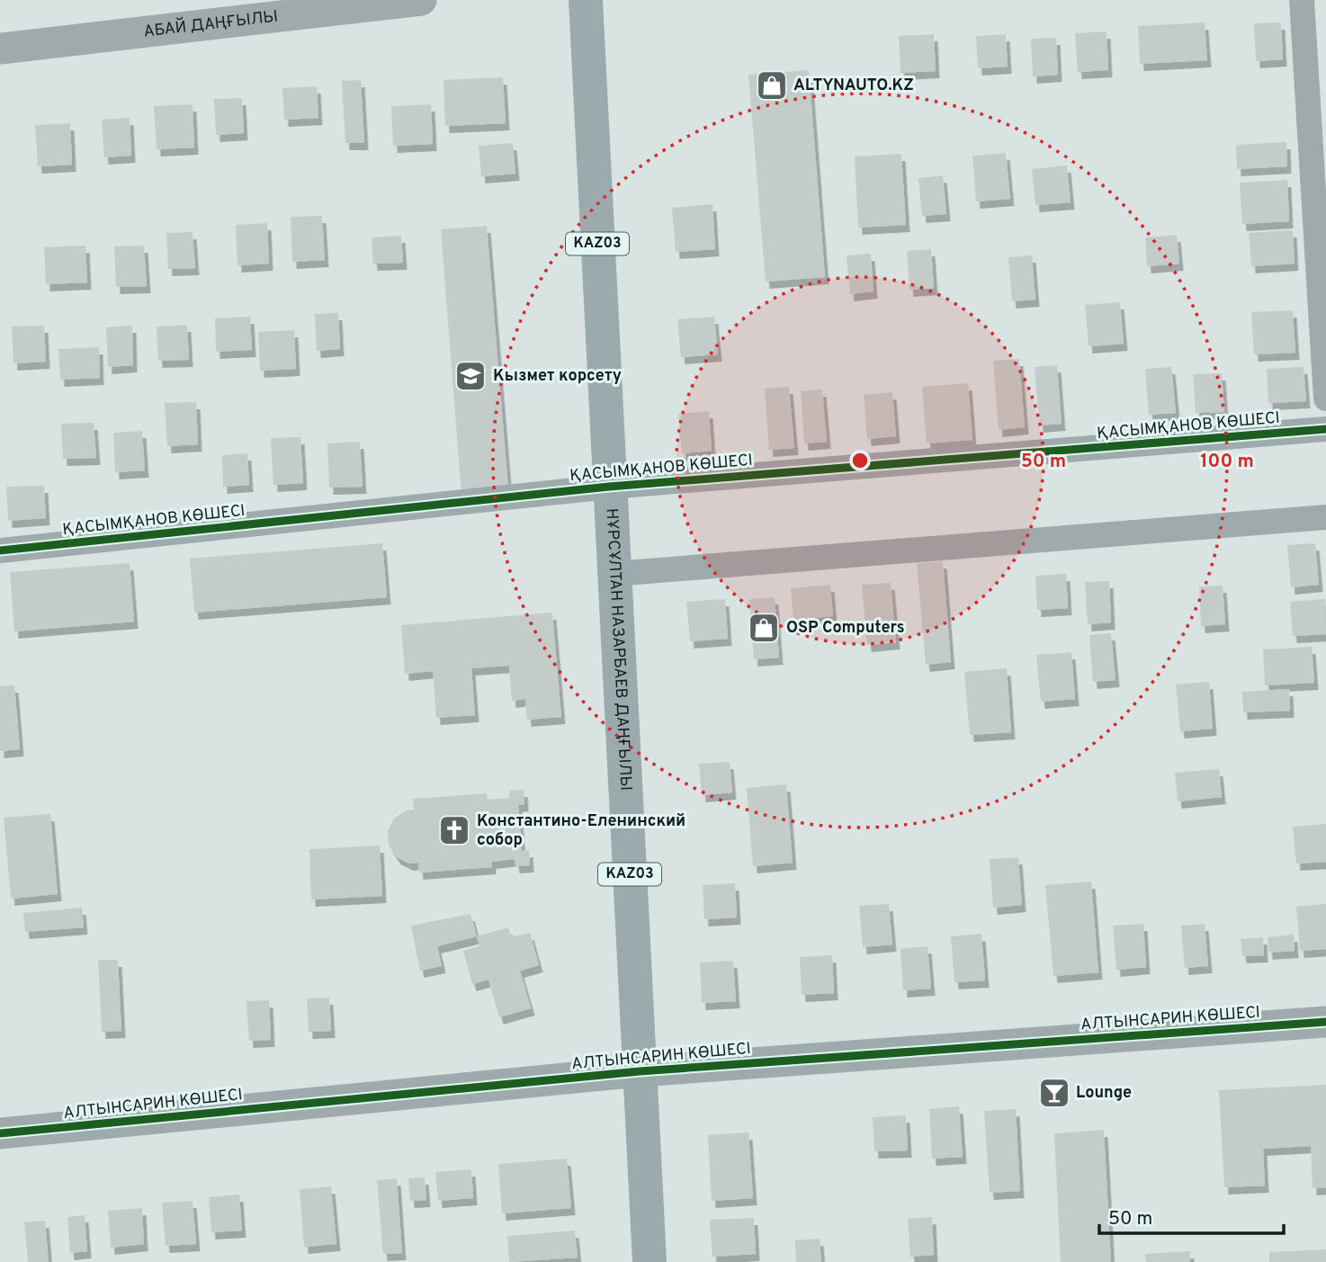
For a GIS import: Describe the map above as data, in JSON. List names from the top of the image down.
{
  "streets": {
    "main road": ["KАZ03", "НҰРСҰЛТАН НАЗАРБАЕВ ДАҢҒЫЛЫ"],
    "street": ["АБАЙ ДАҢҒЫЛЫ", "ҚАСЫМҚАНОВ КӨШЕСІ", "АЛТЫНСАРИН КӨШЕСІ"]
  },
  "crossings": [
    ["ҚАСЫМҚАНОВ КӨШЕСІ", "НҰРСҰЛТАН НАЗАРБАЕВ ДАҢҒЫЛЫ"],
    ["НҰРСҰЛТАН НАЗАРБАЕВ ДАҢҒЫЛЫ", "АЛТЫНСАРИН КӨШЕСІ"]
  ],
  "places": {
    "shop": ["ALTYNAUTO.KZ", "OSP Computers"],
    "school or university": ["Кызмет корсету"],
    "church": ["Константино-Еленинский собор"],
    "bar": ["Lounge"]
  },
  "scale_bar": "50 m",
  "rings": ["50 m", "100 m"]
}
